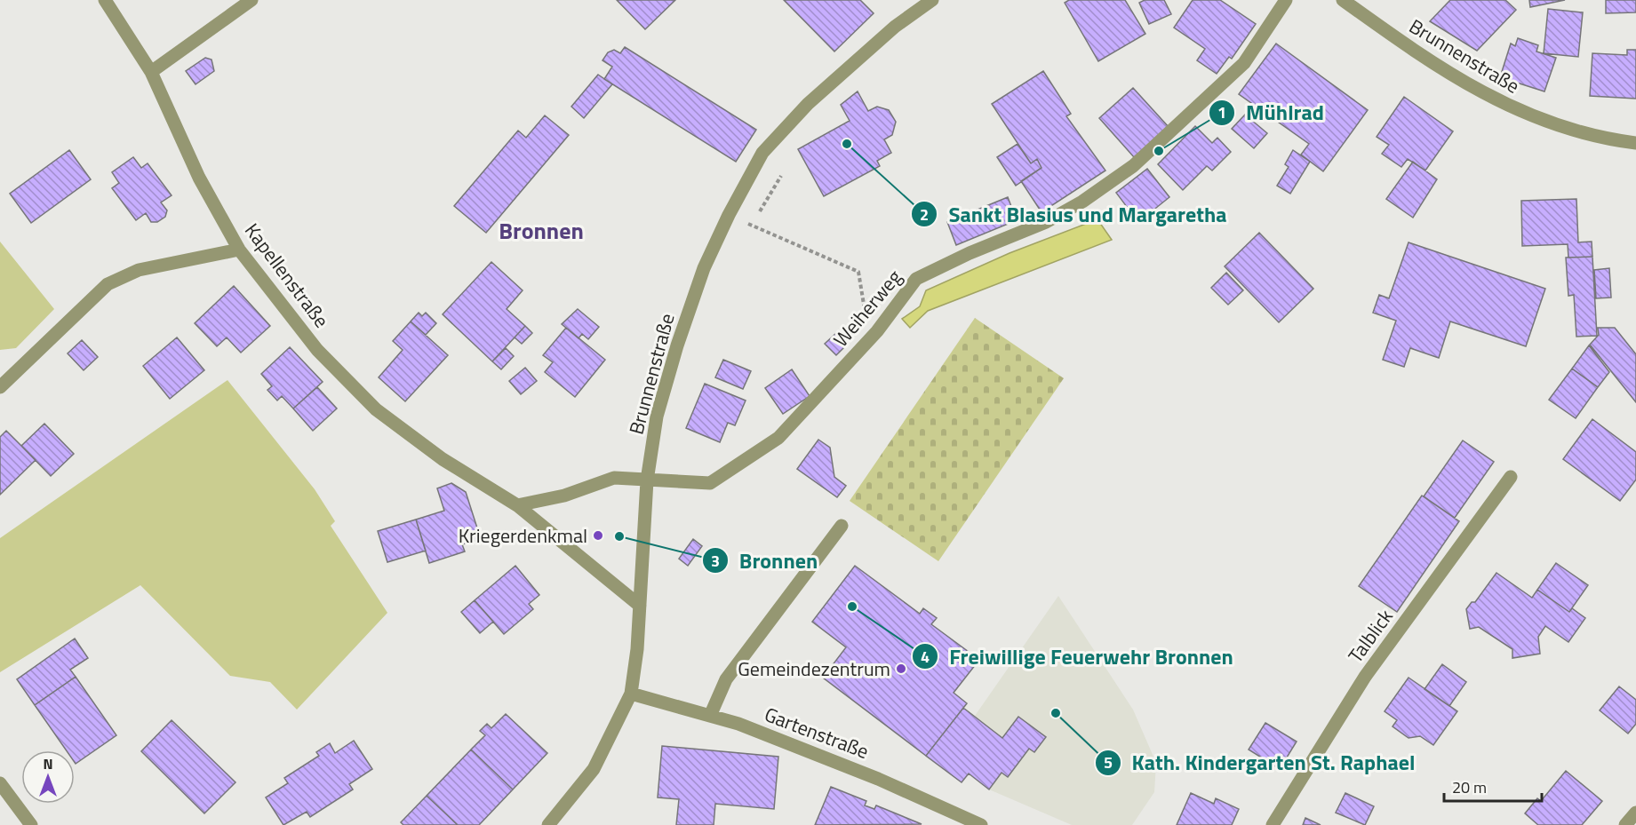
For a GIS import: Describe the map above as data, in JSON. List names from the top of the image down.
{
  "streets": {
    "street": [
      "Brunnenstraße",
      "Kapellenstraße",
      "Weiherweg",
      "Talblick",
      "Gartenstraße"
    ]
  },
  "crossings": [
    ["Brunnenstraße", "Kapellenstraße"],
    ["Brunnenstraße", "Weiherweg"],
    ["Brunnenstraße", "Gartenstraße"]
  ],
  "districts": ["Bronnen"],
  "places": [
    "Sankt Blasius und Margaretha",
    "Mühlrad",
    "Kriegerdenkmal",
    "Bronnen",
    "Freiwillige Feuerwehr Bronnen",
    "Gemeindezentrum",
    "Kath. Kindergarten St. Raphael"
  ],
  "scale_bar": "20 m",
  "north": "top"
}
